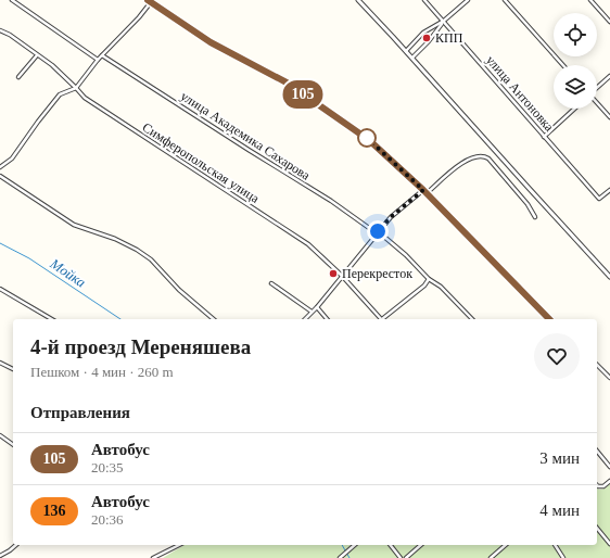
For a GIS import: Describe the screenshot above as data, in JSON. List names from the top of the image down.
{
  "streets": {
    "street": ["улица Антоновка", "улица Академика Сахарова", "Симферопольская улица"]
  },
  "water": ["Мойка"],
  "places": ["КПП", "Перекресток"],
  "lines": ["bus line 105"],
  "page": {
    "on_map": "105",
    "heading": [
      ["4-й проезд Мереняшева", "Пешком · 4 мин · 260 m"],
      "Отправления"
    ],
    "list": [
      {
        "mark": "105",
        "name": "Автобус",
        "note": "20:35",
        "value": "3 мин"
      },
      {
        "mark": "136",
        "name": "Автобус",
        "note": "20:36",
        "value": "4 мин"
      }
    ]
  }
}
